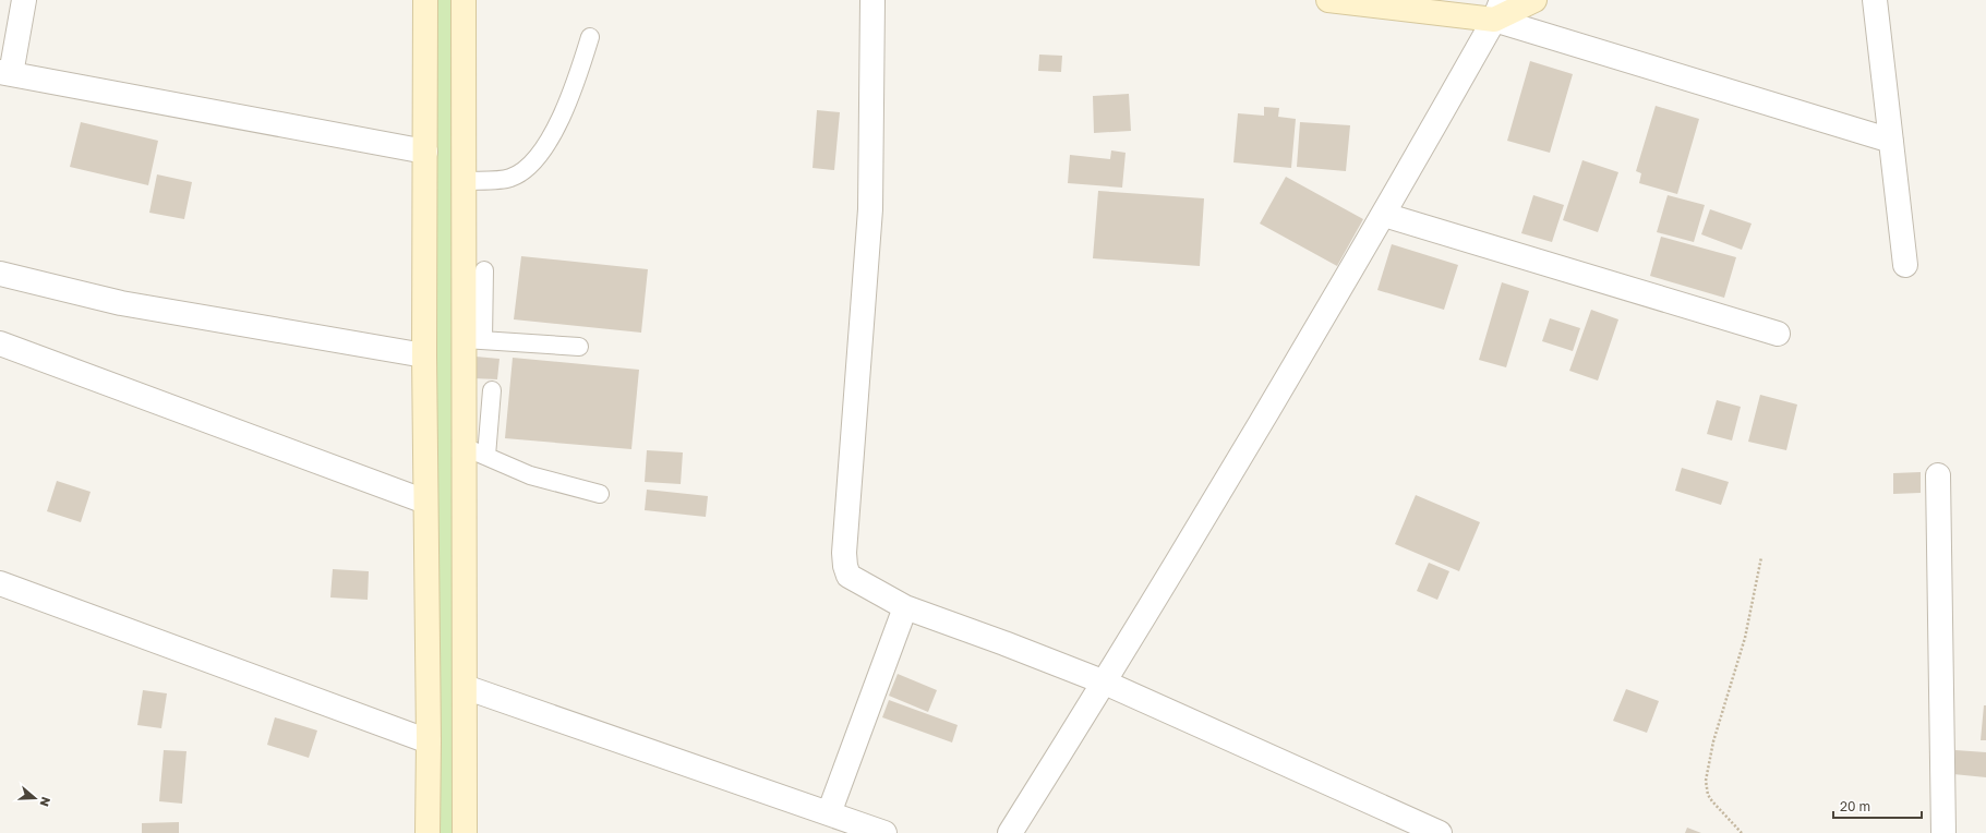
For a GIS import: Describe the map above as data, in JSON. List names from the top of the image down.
{
  "scale_bar": "20 m",
  "north": "right"
}
